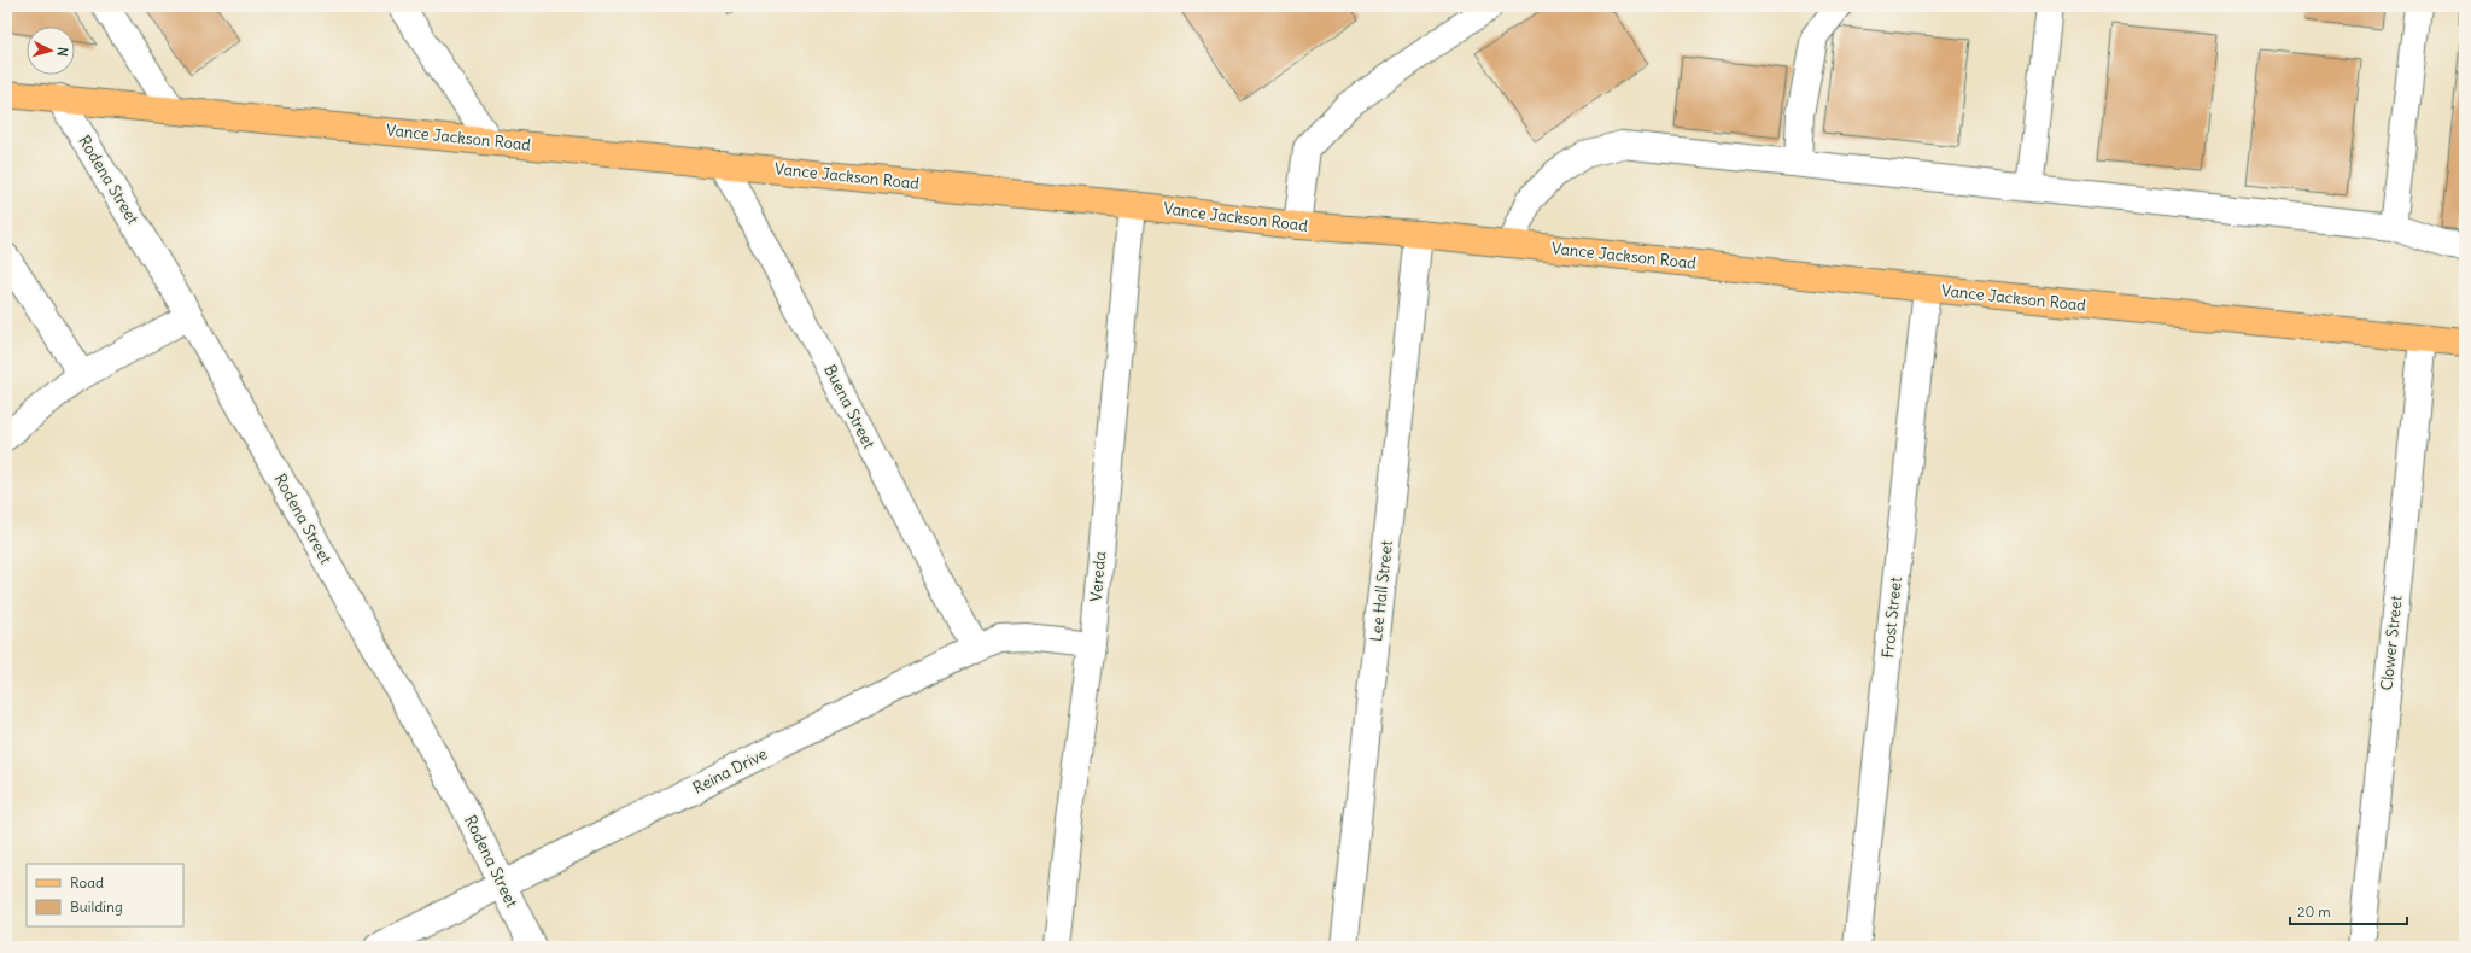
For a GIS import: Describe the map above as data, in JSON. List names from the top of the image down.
{
  "streets": {
    "main road": ["Vance Jackson Road"],
    "street": [
      "Rodena Street",
      "Buena Street",
      "Vereda",
      "Lee Hall Street",
      "Frost Street",
      "Clower Street",
      "Reina Drive"
    ]
  },
  "crossings": [
    ["Vance Jackson Road", "Rodena Street"],
    ["Vance Jackson Road", "Buena Street"],
    ["Vance Jackson Road", "Vereda"],
    ["Vance Jackson Road", "Lee Hall Street"],
    ["Vance Jackson Road", "Frost Street"],
    ["Vance Jackson Road", "Clower Street"],
    ["Rodena Street", "Reina Drive"],
    ["Buena Street", "Reina Drive"],
    ["Vereda", "Reina Drive"]
  ],
  "legend": ["Road", "Building"],
  "scale_bar": "20 m",
  "north": "right"
}
